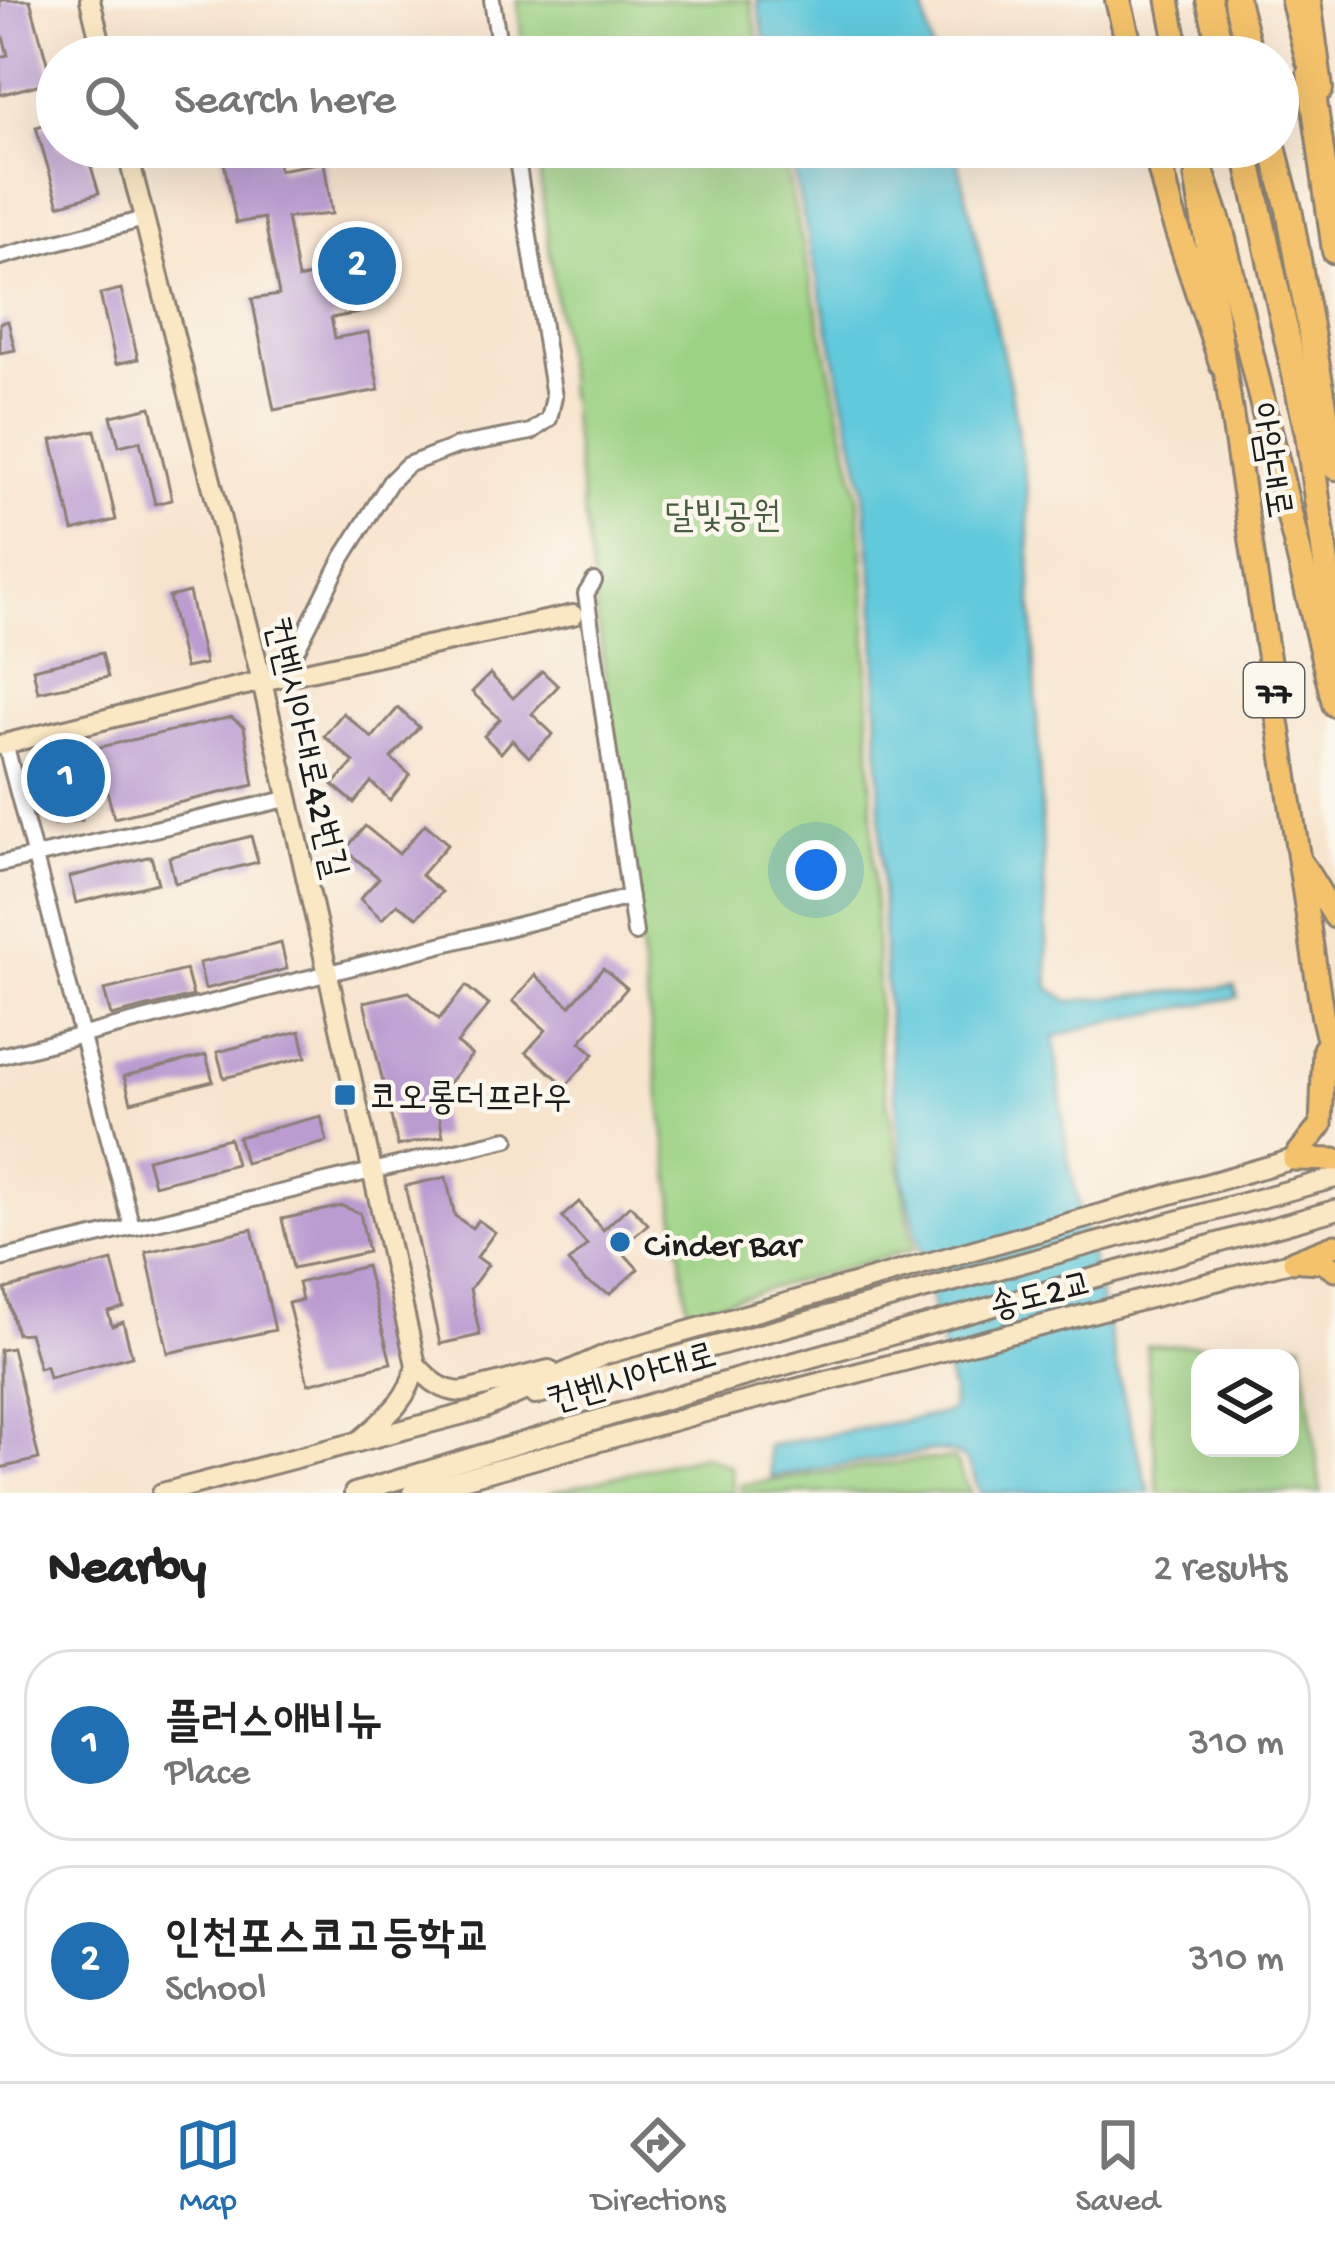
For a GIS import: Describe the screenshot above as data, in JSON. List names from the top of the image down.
{
  "streets": {
    "highway": ["아암대로"],
    "main road": [
      "77",
      "컨벤시아대로42번길",
      "송도2교",
      "컨벤시아대로"
    ]
  },
  "crossings": [
    ["송도2교", "컨벤시아대로"]
  ],
  "parks": ["달빛공원"],
  "places": {
    "transit": ["코오롱더프라우"],
    "other": ["Cinder Bar"]
  },
  "page": {
    "search": "Search here",
    "pins": ["2", "1"],
    "heading": ["Nearby", "2 results"],
    "list": [
      {
        "mark": "1",
        "name": "플러스애비뉴",
        "note": "Place",
        "value": "310 m"
      },
      {
        "mark": "2",
        "name": "인천포스코고등학교",
        "note": "School",
        "value": "310 m"
      }
    ],
    "nav": ["Map", "Directions", "Saved"]
  }
}
